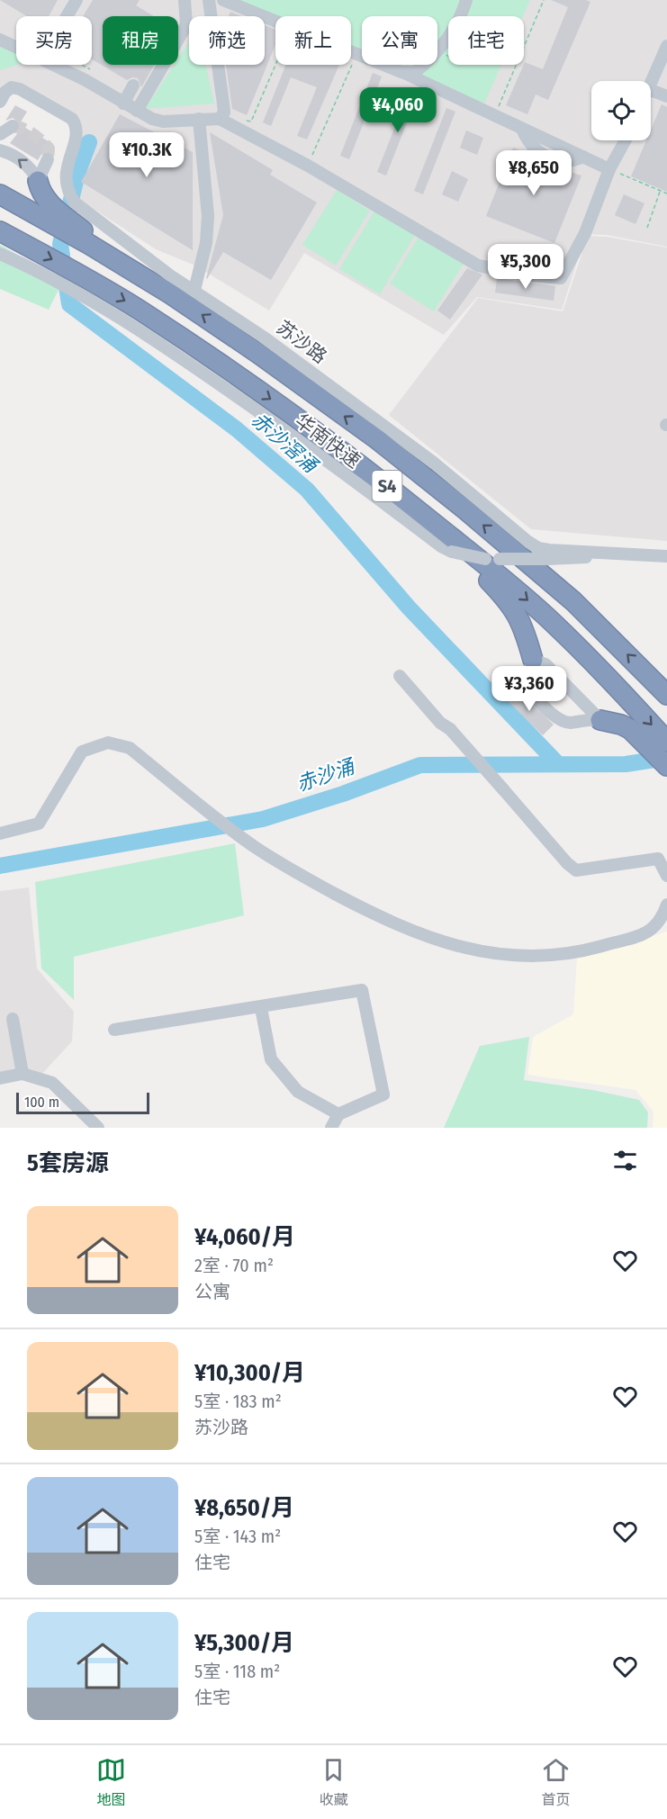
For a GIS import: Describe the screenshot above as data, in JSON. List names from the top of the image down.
{
  "streets": {
    "highway": ["华南快速", "S4"],
    "street": ["苏沙路"]
  },
  "water": ["赤沙滘涌", "赤沙涌"],
  "scale_bar": "100 m",
  "page": {
    "chip": [
      "买房",
      "租房",
      "筛选",
      "新上",
      "公寓",
      "住宅"
    ],
    "price": [
      "¥4,060",
      "¥10.3K",
      "¥8,650",
      "¥5,300",
      "¥3,360"
    ],
    "scale": "100 m",
    "heading": "5套房源",
    "list": [
      {
        "name": "¥4,060/月",
        "note": "2室 · 70 m² · 公寓"
      },
      {
        "name": "¥10,300/月",
        "note": "5室 · 183 m² · 苏沙路"
      },
      {
        "name": "¥8,650/月",
        "note": "5室 · 143 m² · 住宅"
      },
      {
        "name": "¥5,300/月",
        "note": "5室 · 118 m² · 住宅"
      }
    ],
    "tabs": ["地图", "收藏", "首页"]
  }
}
